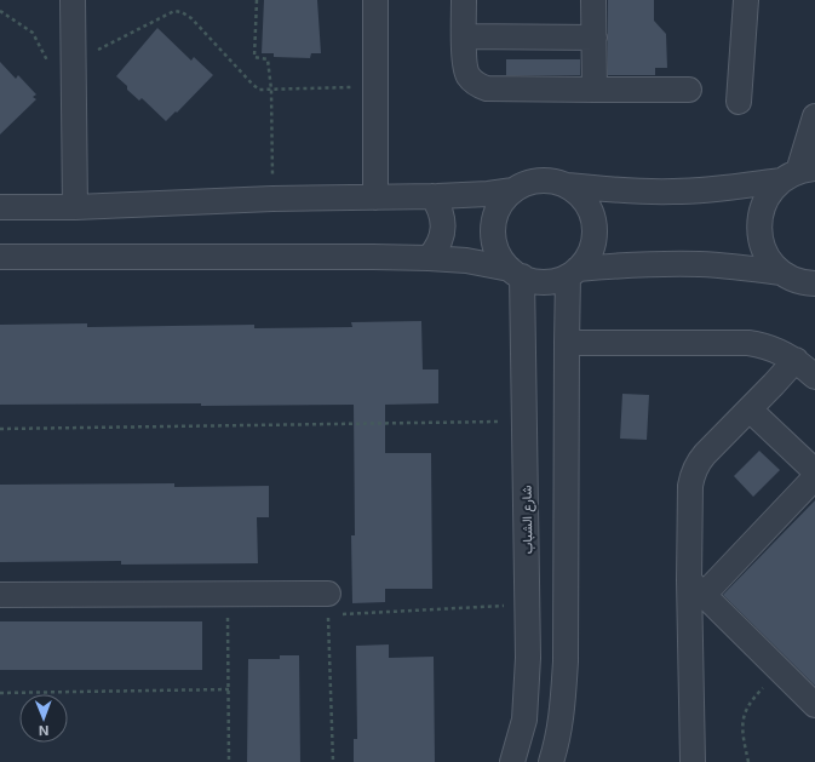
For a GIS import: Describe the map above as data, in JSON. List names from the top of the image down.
{
  "streets": {
    "street": ["شارع الشباب"]
  },
  "north": "bottom"
}
